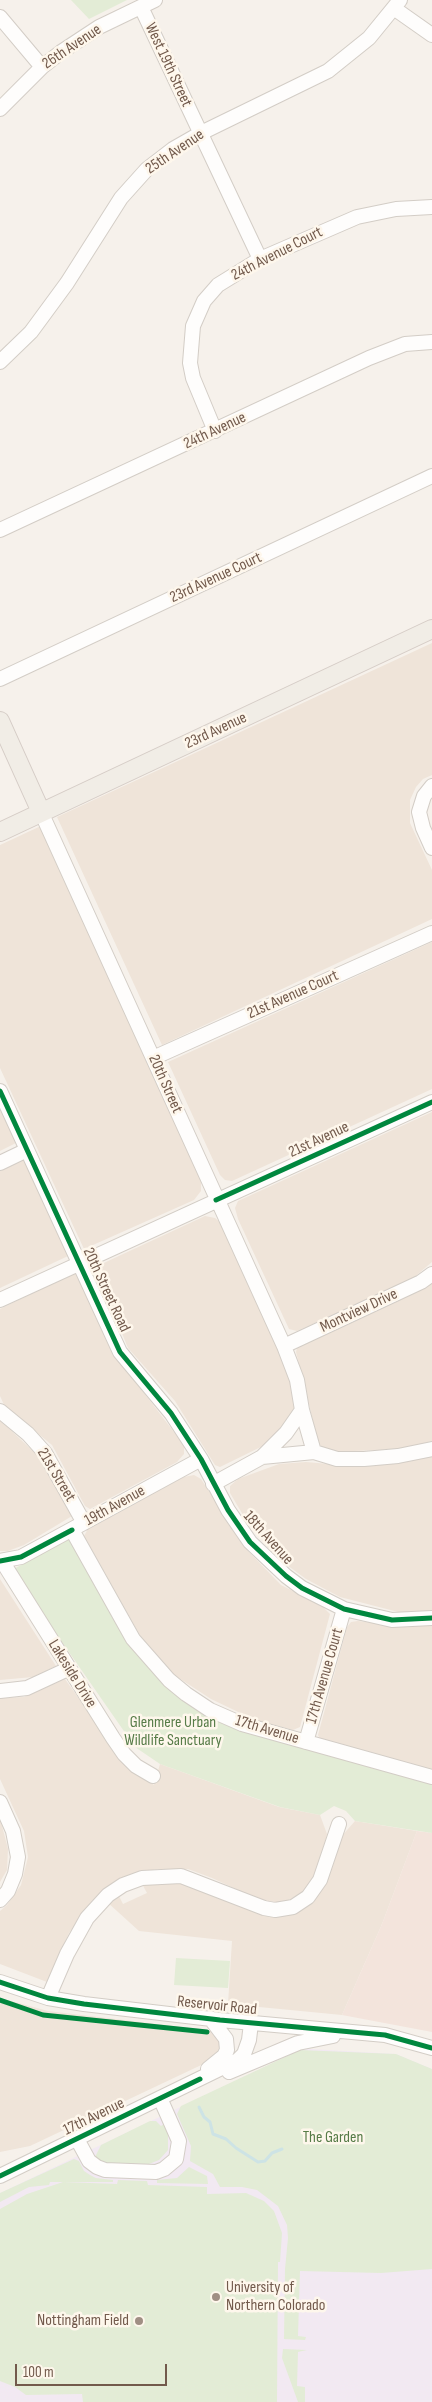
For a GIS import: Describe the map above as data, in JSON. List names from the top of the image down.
{
  "streets": {
    "main road": ["23rd Avenue", "20th Street"],
    "street": [
      "26th Avenue",
      "West 19th Street",
      "25th Avenue",
      "24th Avenue Court",
      "24th Avenue",
      "23rd Avenue Court",
      "21st Avenue Court",
      "21st Avenue",
      "20th Street Road",
      "Montview Drive",
      "21st Street",
      "19th Avenue",
      "18th Avenue",
      "Lakeside Drive",
      "17th Avenue Court",
      "17th Avenue",
      "Reservoir Road"
    ]
  },
  "crossings": [
    ["26th Avenue", "West 19th Street"],
    ["West 19th Street", "25th Avenue"],
    ["West 19th Street", "24th Avenue Court"],
    ["24th Avenue Court", "24th Avenue"],
    ["23rd Avenue", "20th Street"],
    ["21st Avenue Court", "20th Street"],
    ["20th Street", "21st Avenue"],
    ["20th Street", "Montview Drive"],
    ["21st Avenue", "20th Street Road"],
    ["20th Street Road", "19th Avenue"],
    ["20th Street Road", "18th Avenue"],
    ["21st Street", "19th Avenue"],
    ["21st Street", "17th Avenue"],
    ["19th Avenue", "Lakeside Drive"],
    ["19th Avenue", "17th Avenue"],
    ["18th Avenue", "17th Avenue Court"],
    ["17th Avenue Court", "17th Avenue"],
    ["17th Avenue", "Reservoir Road"]
  ],
  "parks": ["Glenmere Urban Wildlife Sanctuary", "The Garden"],
  "places": ["University of Northern Colorado", "Nottingham Field"],
  "scale_bar": "100 m"
}
